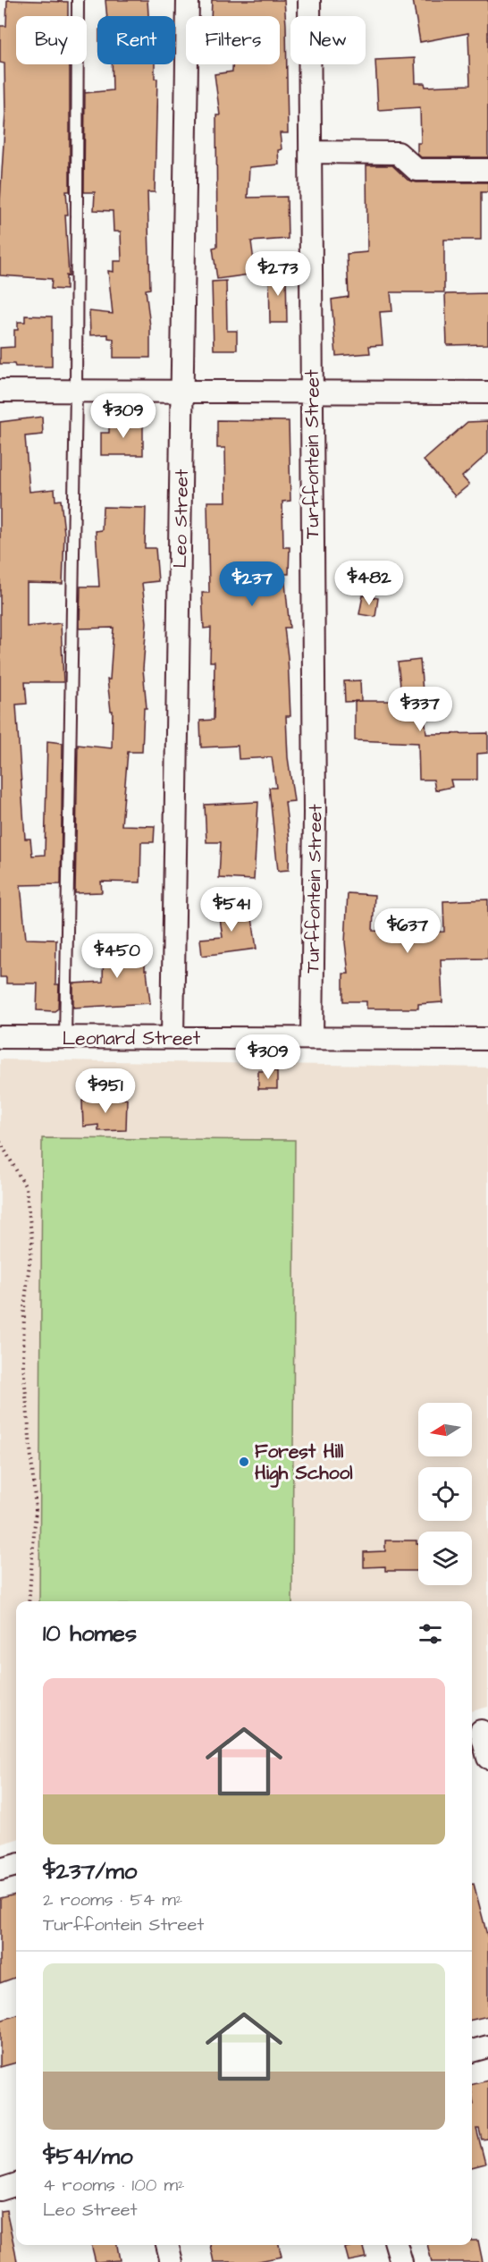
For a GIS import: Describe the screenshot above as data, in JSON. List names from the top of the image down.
{
  "streets": {
    "street": ["Turffontein Street", "Leo Street", "Leonard Street"]
  },
  "crossings": [
    ["Turffontein Street", "Leonard Street"],
    ["Leo Street", "Leonard Street"]
  ],
  "places": ["Forest Hill High School"],
  "north": "left",
  "page": {
    "chip": [
      "Buy",
      "Rent",
      "Filters",
      "New"
    ],
    "price": [
      "$273",
      "$309",
      "$482",
      "$237",
      "$337",
      "$541",
      "$637",
      "$450",
      "$309",
      "$951"
    ],
    "heading": "10 homes",
    "list": [
      {
        "name": "$237/mo",
        "note": "2 rooms · 54 m² · Turffontein Street"
      },
      {
        "name": "$541/mo",
        "note": "4 rooms · 100 m² · Leo Street"
      }
    ]
  }
}
